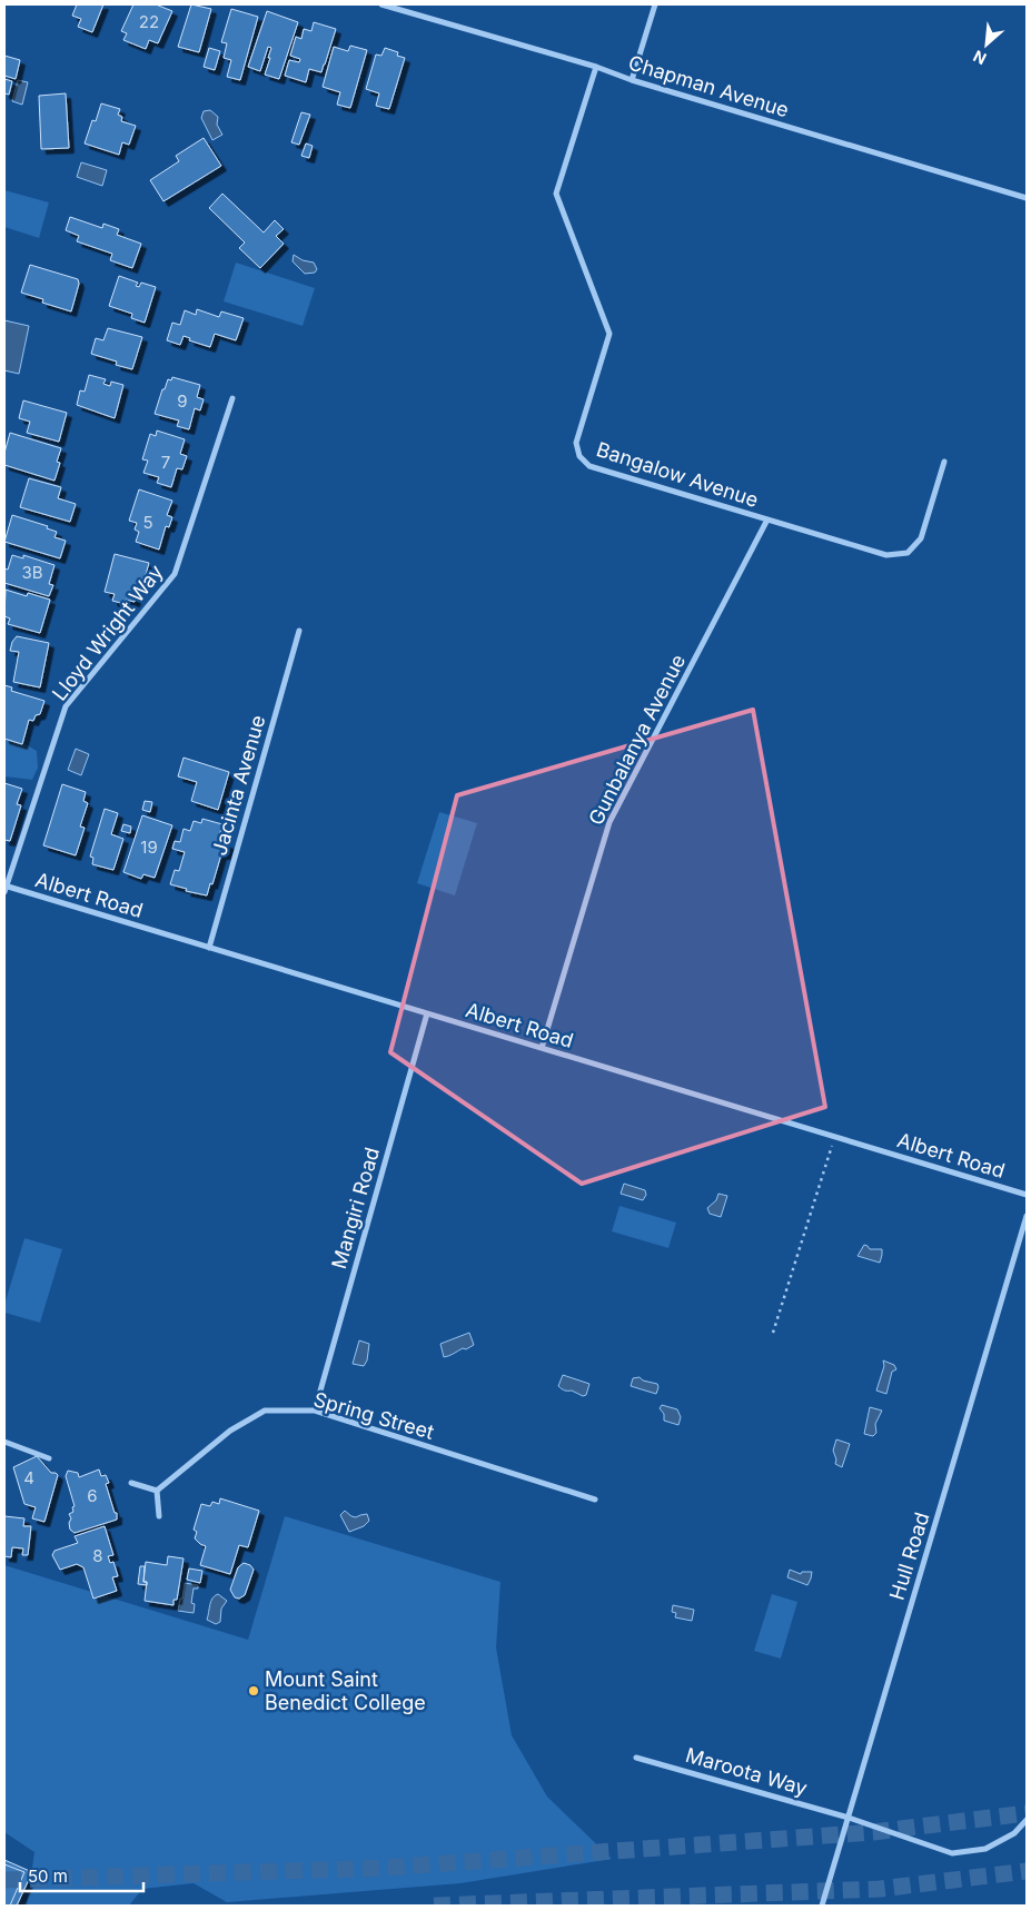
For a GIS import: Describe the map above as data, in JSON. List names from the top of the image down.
{
  "streets": {
    "street": [
      "Chapman Avenue",
      "Bangalow Avenue",
      "Lloyd Wright Way",
      "Gunbalanya Avenue",
      "Jacinta Avenue",
      "Albert Road",
      "Mangiri Road",
      "Spring Street",
      "Hull Road",
      "Maroota Way"
    ]
  },
  "crossings": [
    ["Chapman Avenue", "Bangalow Avenue"],
    ["Bangalow Avenue", "Gunbalanya Avenue"],
    ["Lloyd Wright Way", "Albert Road"],
    ["Gunbalanya Avenue", "Albert Road"],
    ["Jacinta Avenue", "Albert Road"],
    ["Albert Road", "Mangiri Road"],
    ["Mangiri Road", "Spring Street"],
    ["Hull Road", "Maroota Way"]
  ],
  "places": ["Mount Saint Benedict College"],
  "house_numbers": [
    "22",
    "9",
    "7",
    "5",
    "3B",
    "19",
    "4",
    "6",
    "8"
  ],
  "scale_bar": "50 m",
  "north": "bottom left"
}
